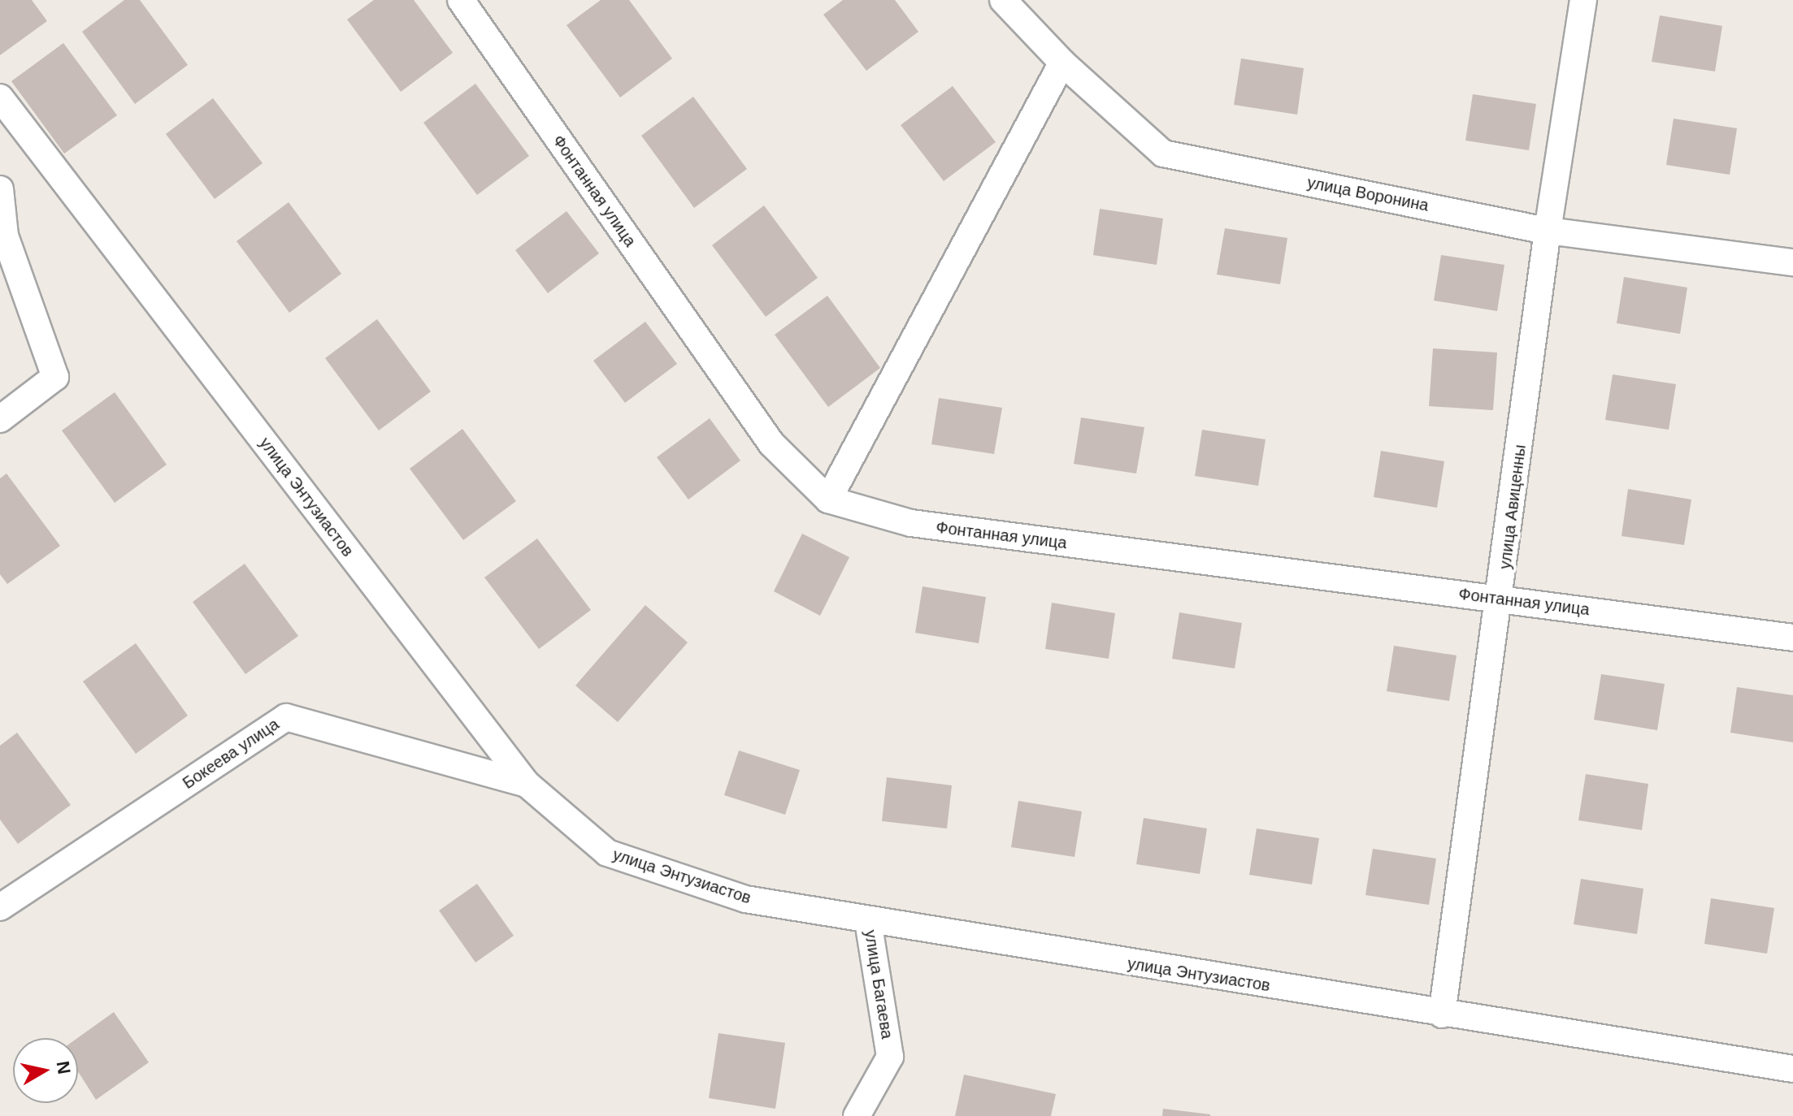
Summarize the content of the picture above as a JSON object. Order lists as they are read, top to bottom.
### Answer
{
  "streets": {
    "street": [
      "Фонтанная улица",
      "улица Воронина",
      "улица Энтузиастов",
      "улица Авиценны",
      "Бокеева улица",
      "улица Багаева"
    ]
  },
  "crossings": [
    ["Фонтанная улица", "улица Авиценны"],
    ["улица Воронина", "улица Авиценны"],
    ["улица Энтузиастов", "улица Авиценны"],
    ["улица Энтузиастов", "Бокеева улица"],
    ["улица Энтузиастов", "улица Багаева"]
  ],
  "north": "right"
}
